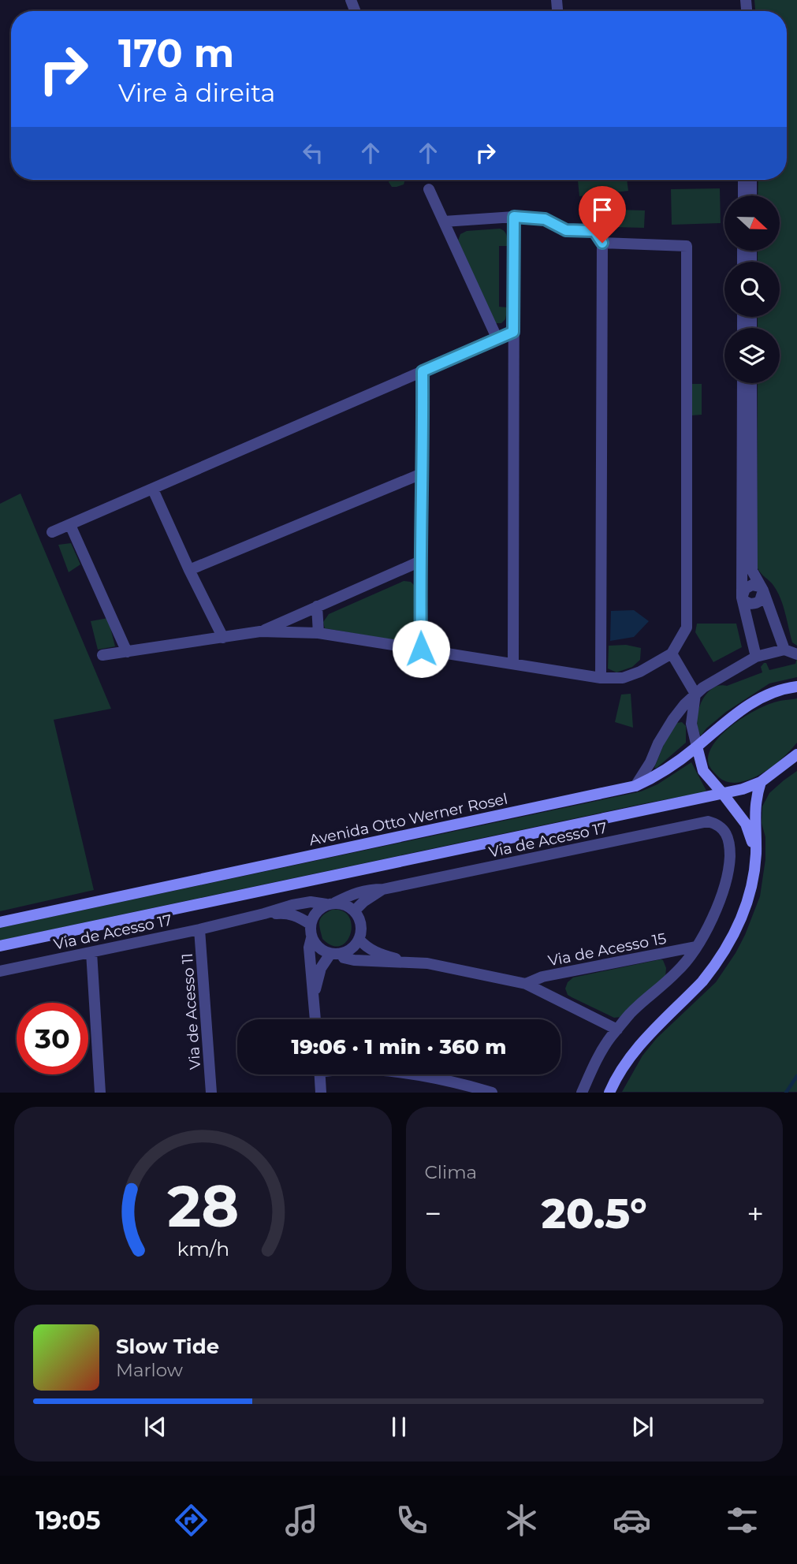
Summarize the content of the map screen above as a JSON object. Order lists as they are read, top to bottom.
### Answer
{
  "streets": {
    "street": [
      "Avenida Otto Werner Rosel",
      "Via de Acesso 17",
      "Via de Acesso 15",
      "Via de Acesso 11"
    ]
  },
  "crossings": [
    ["Via de Acesso 17", "Via de Acesso 15"],
    ["Via de Acesso 17", "Via de Acesso 11"]
  ],
  "north": "right",
  "page": {
    "turn": ["170 m", "Vire à direita"],
    "limit": "30",
    "trip": "19:06 · 1 min · 360 m",
    "tile": "Clima",
    "heat": ["−", "20.5°", "+"],
    "song": ["Slow Tide", "Marlow"],
    "tabs": "19:05",
    "gauge": ["28", "km/h"]
  }
}
